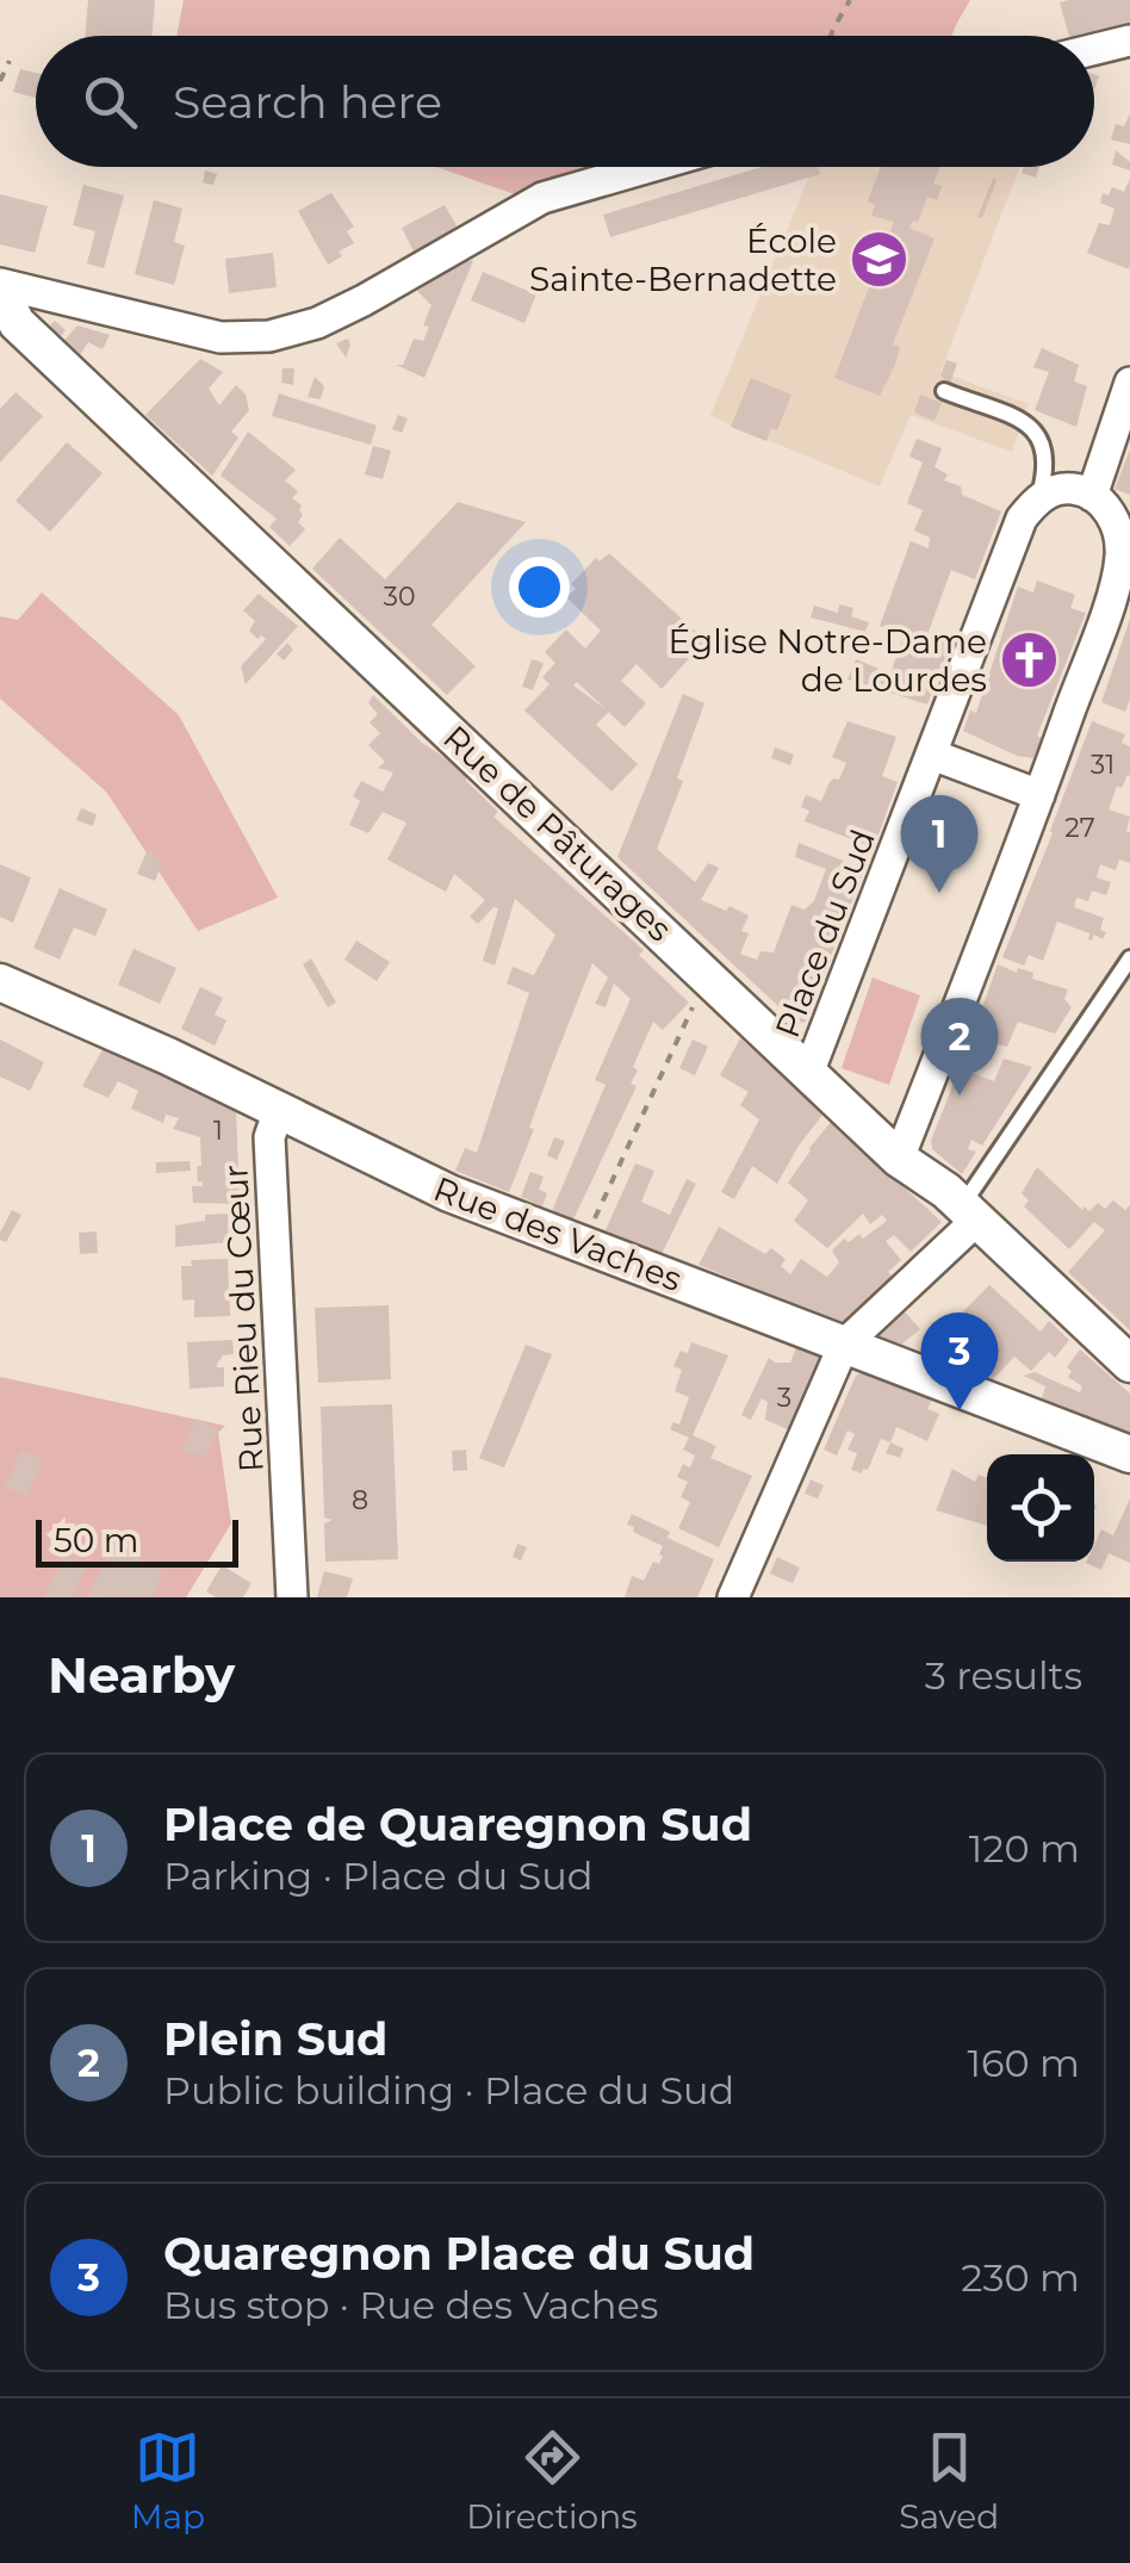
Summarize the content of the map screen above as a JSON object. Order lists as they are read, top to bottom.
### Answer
{
  "streets": {
    "street": [
      "Rue de Pâturages",
      "Place du Sud",
      "Rue des Vaches",
      "Rue Rieu du Cœur"
    ]
  },
  "crossings": [
    ["Rue de Pâturages", "Place du Sud"],
    ["Rue des Vaches", "Rue Rieu du Cœur"]
  ],
  "places": {
    "school or university": ["École Sainte-Bernadette"],
    "church": ["Église Notre-Dame de Lourdes"]
  },
  "house_numbers": [
    "30",
    "31",
    "27",
    "1",
    "3",
    "8"
  ],
  "scale_bar": "50 m",
  "page": {
    "search": "Search here",
    "pins": ["1", "2", "3"],
    "scale": "50 m",
    "heading": ["Nearby", "3 results"],
    "list": [
      {
        "mark": "1",
        "name": "Place de Quaregnon Sud",
        "note": "Parking · Place du Sud",
        "value": "120 m"
      },
      {
        "mark": "2",
        "name": "Plein Sud",
        "note": "Public building · Place du Sud",
        "value": "160 m"
      },
      {
        "mark": "3",
        "name": "Quaregnon Place du Sud",
        "note": "Bus stop · Rue des Vaches",
        "value": "230 m"
      }
    ],
    "nav": ["Map", "Directions", "Saved"]
  }
}
